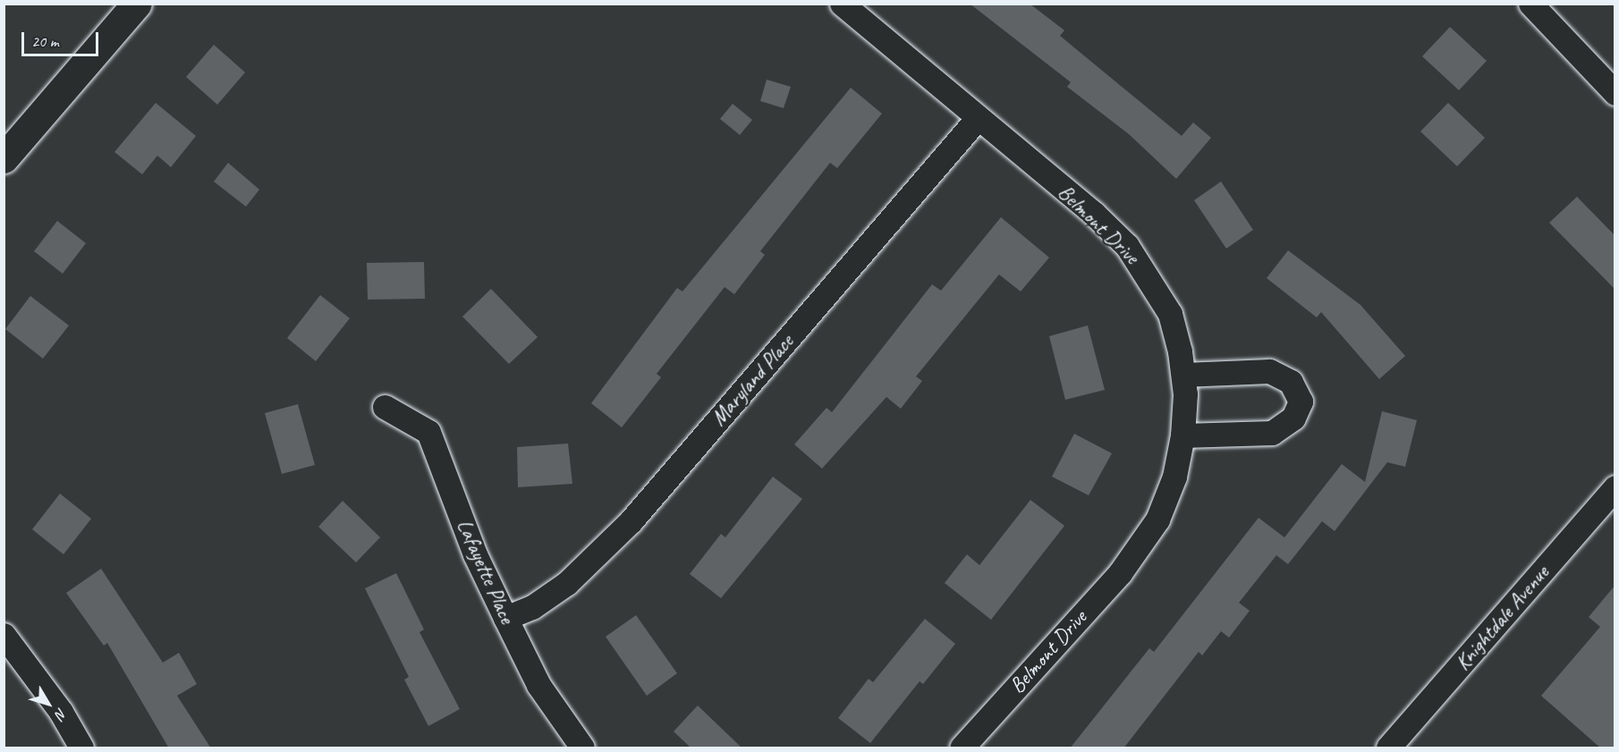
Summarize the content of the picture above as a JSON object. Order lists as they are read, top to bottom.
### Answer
{
  "streets": {
    "street": [
      "Belmont Drive",
      "Maryland Place",
      "Lafayette Place",
      "Knightdale Avenue"
    ]
  },
  "crossings": [
    ["Belmont Drive", "Maryland Place"],
    ["Maryland Place", "Lafayette Place"]
  ],
  "scale_bar": "20 m",
  "north": "bottom right"
}
